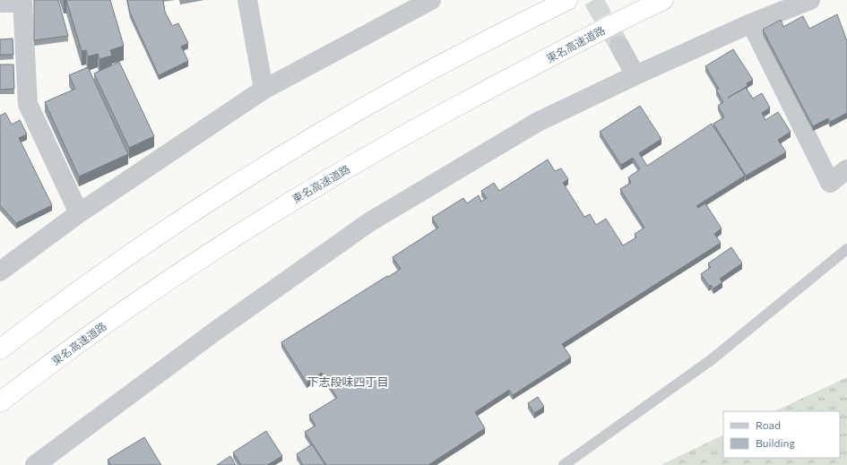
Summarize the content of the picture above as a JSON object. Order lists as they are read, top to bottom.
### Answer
{
  "streets": {
    "highway": ["東名高速道路"]
  },
  "districts": ["下志段味四丁目"],
  "legend": ["Road", "Building"]
}
